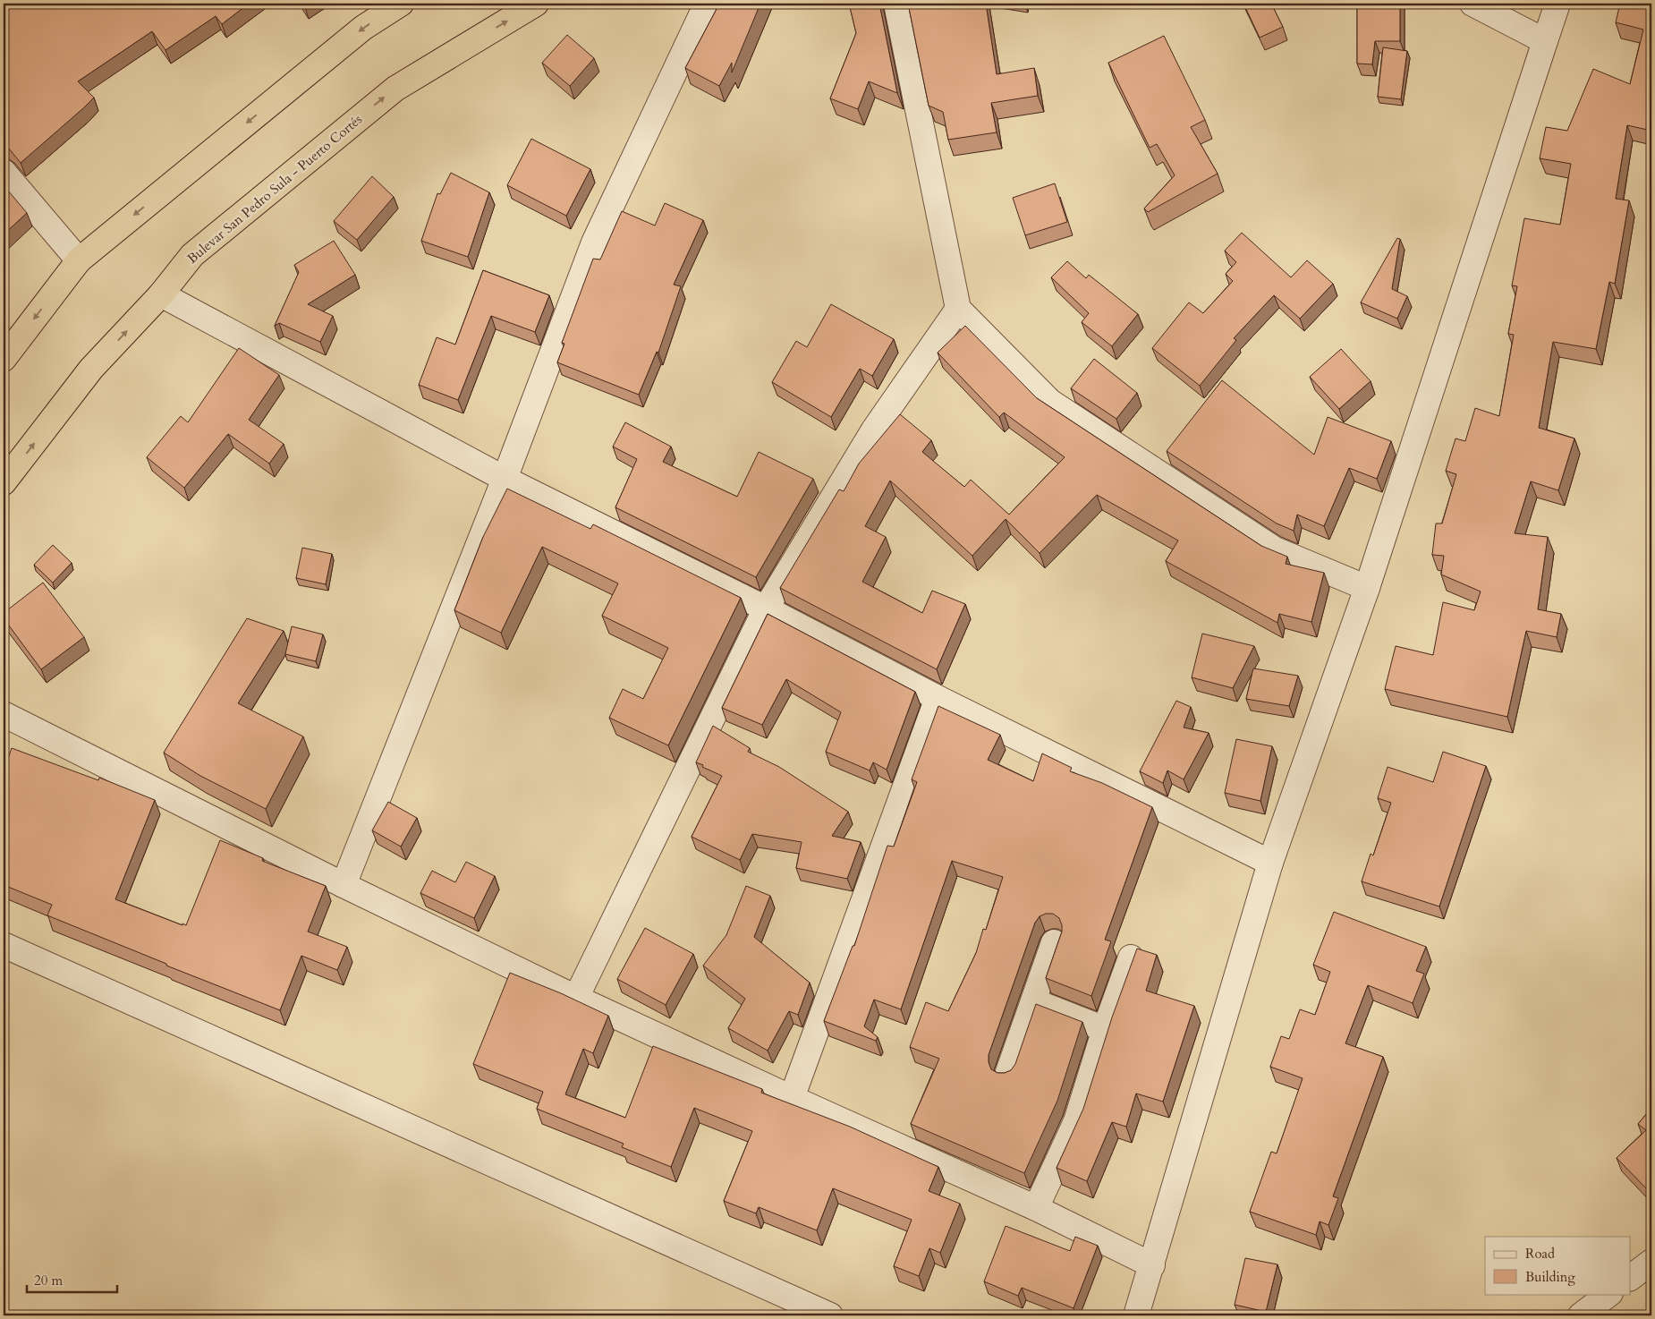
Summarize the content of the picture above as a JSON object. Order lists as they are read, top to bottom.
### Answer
{
  "streets": {
    "highway": ["Bulevar San Pedro Sula - Puerto Cortés"]
  },
  "legend": ["Road", "Building"],
  "scale_bar": "20 m"
}
